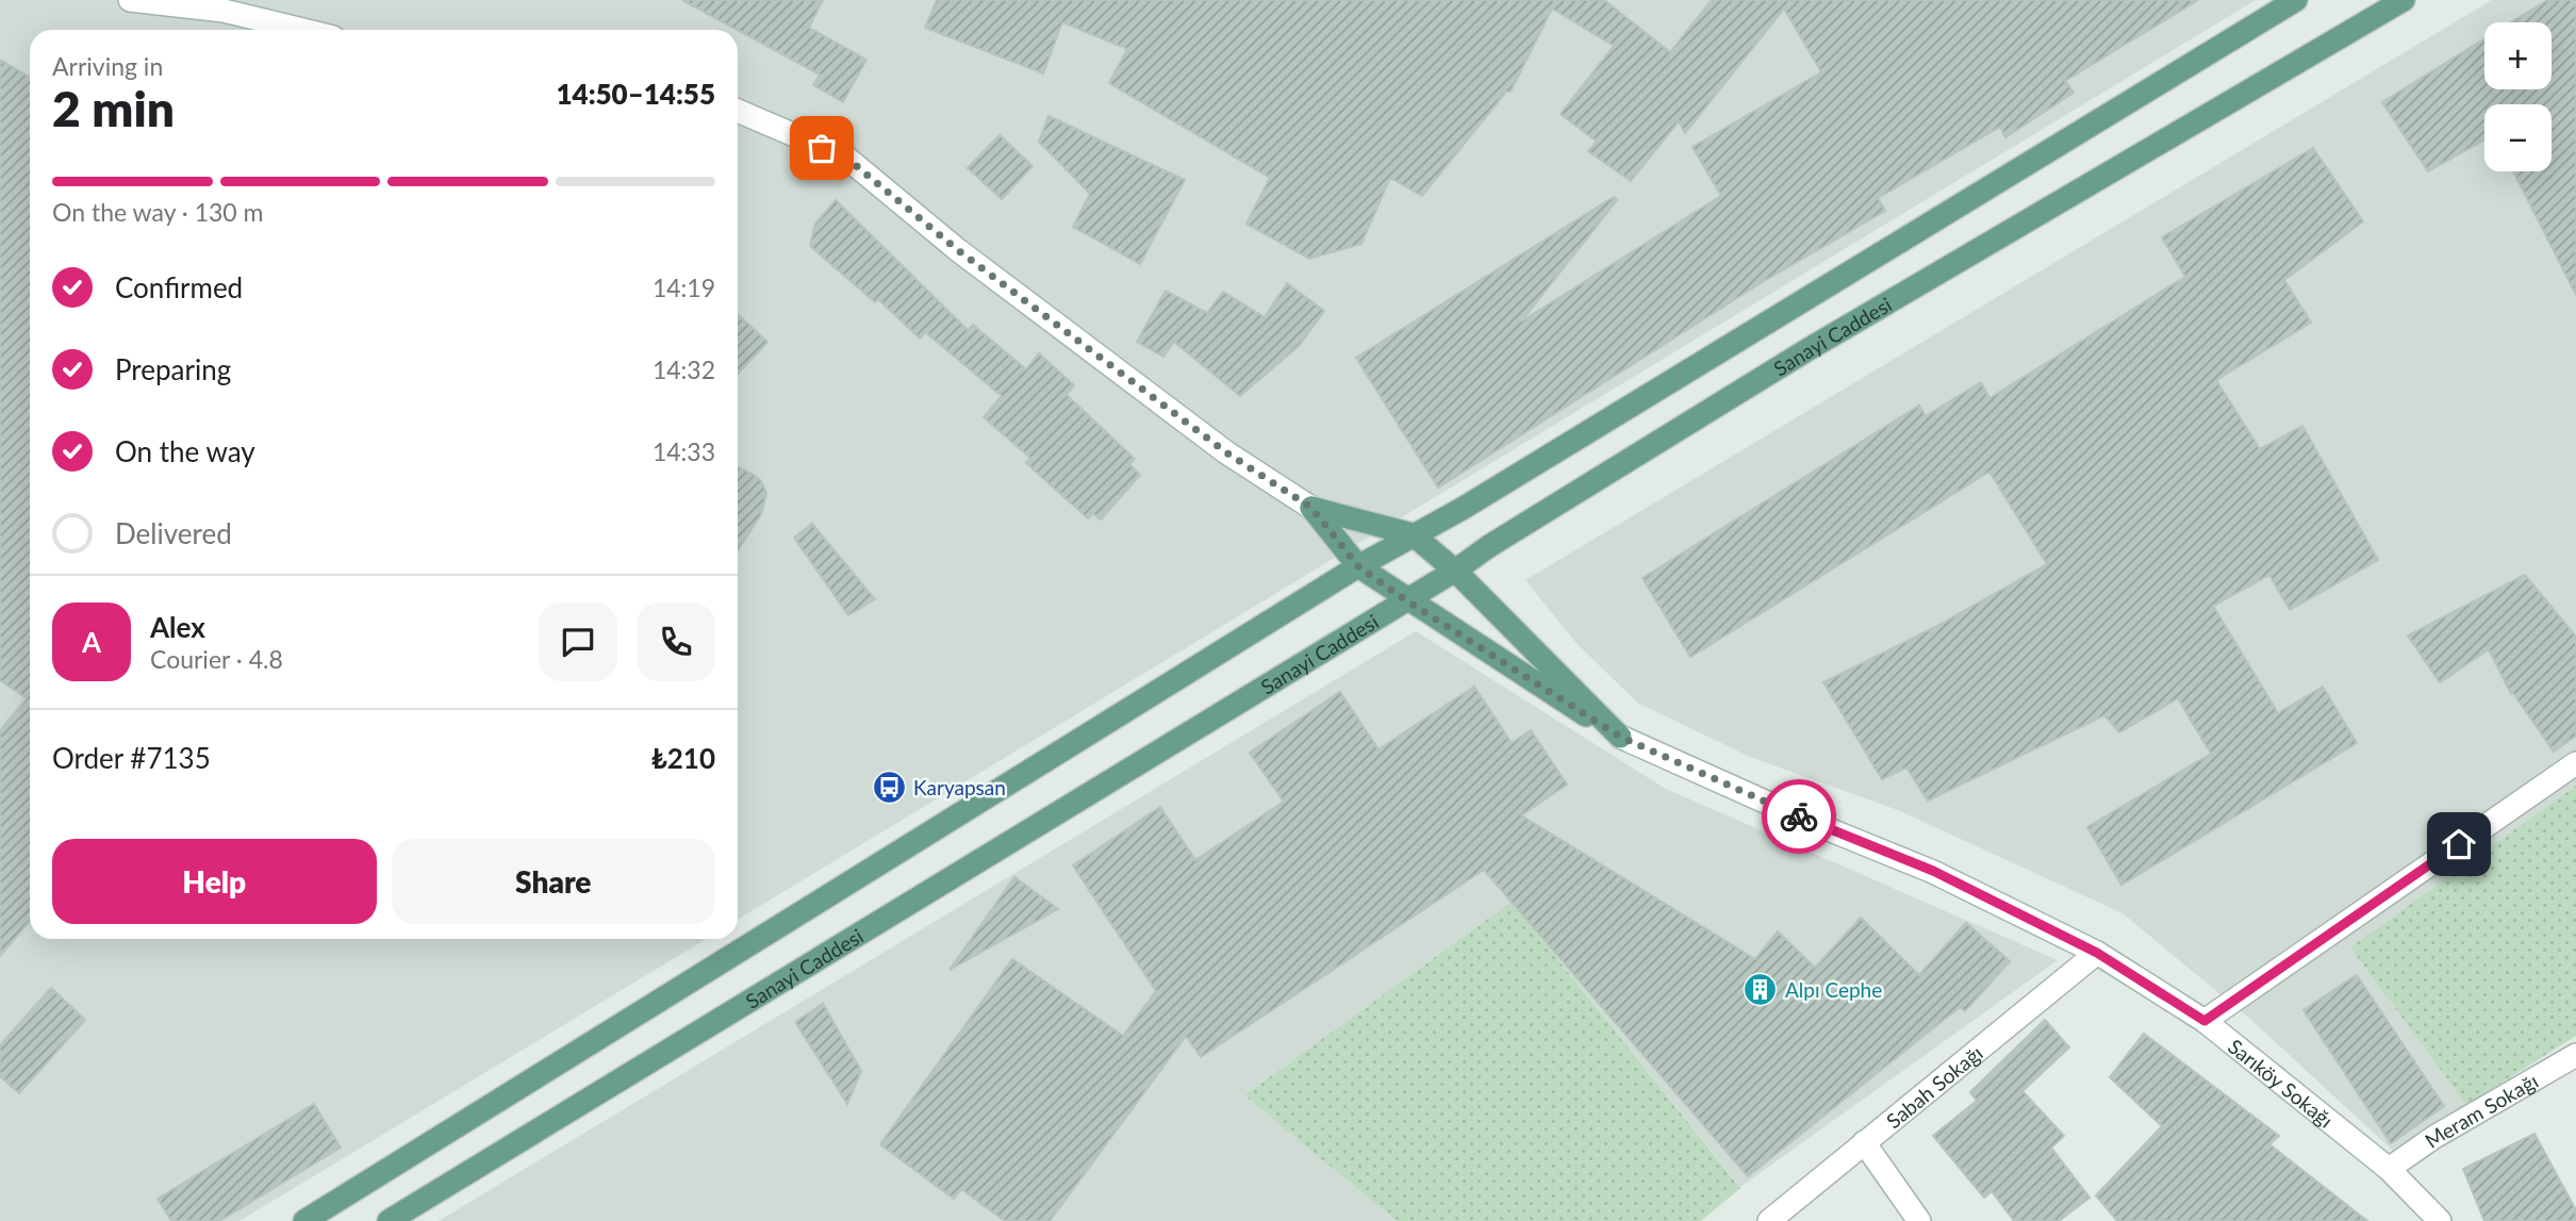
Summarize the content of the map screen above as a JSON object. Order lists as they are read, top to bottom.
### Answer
{
  "streets": {
    "main road": ["Sanayi Caddesi"],
    "street": ["Sarıköy Sokağı", "Sabah Sokağı", "Meram Sokağı"]
  },
  "crossings": [
    ["Sarıköy Sokağı", "Sabah Sokağı"],
    ["Sarıköy Sokağı", "Meram Sokağı"]
  ],
  "places": {
    "bus stop": ["Karyapsan"],
    "building": ["Alpı Cephe"]
  },
  "page": {
    "map_buttons": ["+", "−"],
    "heading": ["2 min", "Arriving in", "14:50–14:55"],
    "panel": [
      "Alex",
      "Courier · 4.8",
      "Order #7135",
      "₺210"
    ],
    "bar": "On the way · 130 m",
    "list": [
      ["Confirmed", "14:19"],
      ["Preparing", "14:32"],
      ["On the way", "14:33"],
      "Delivered"
    ],
    "round": "A",
    "buttons": ["Help", "Share"]
  }
}
